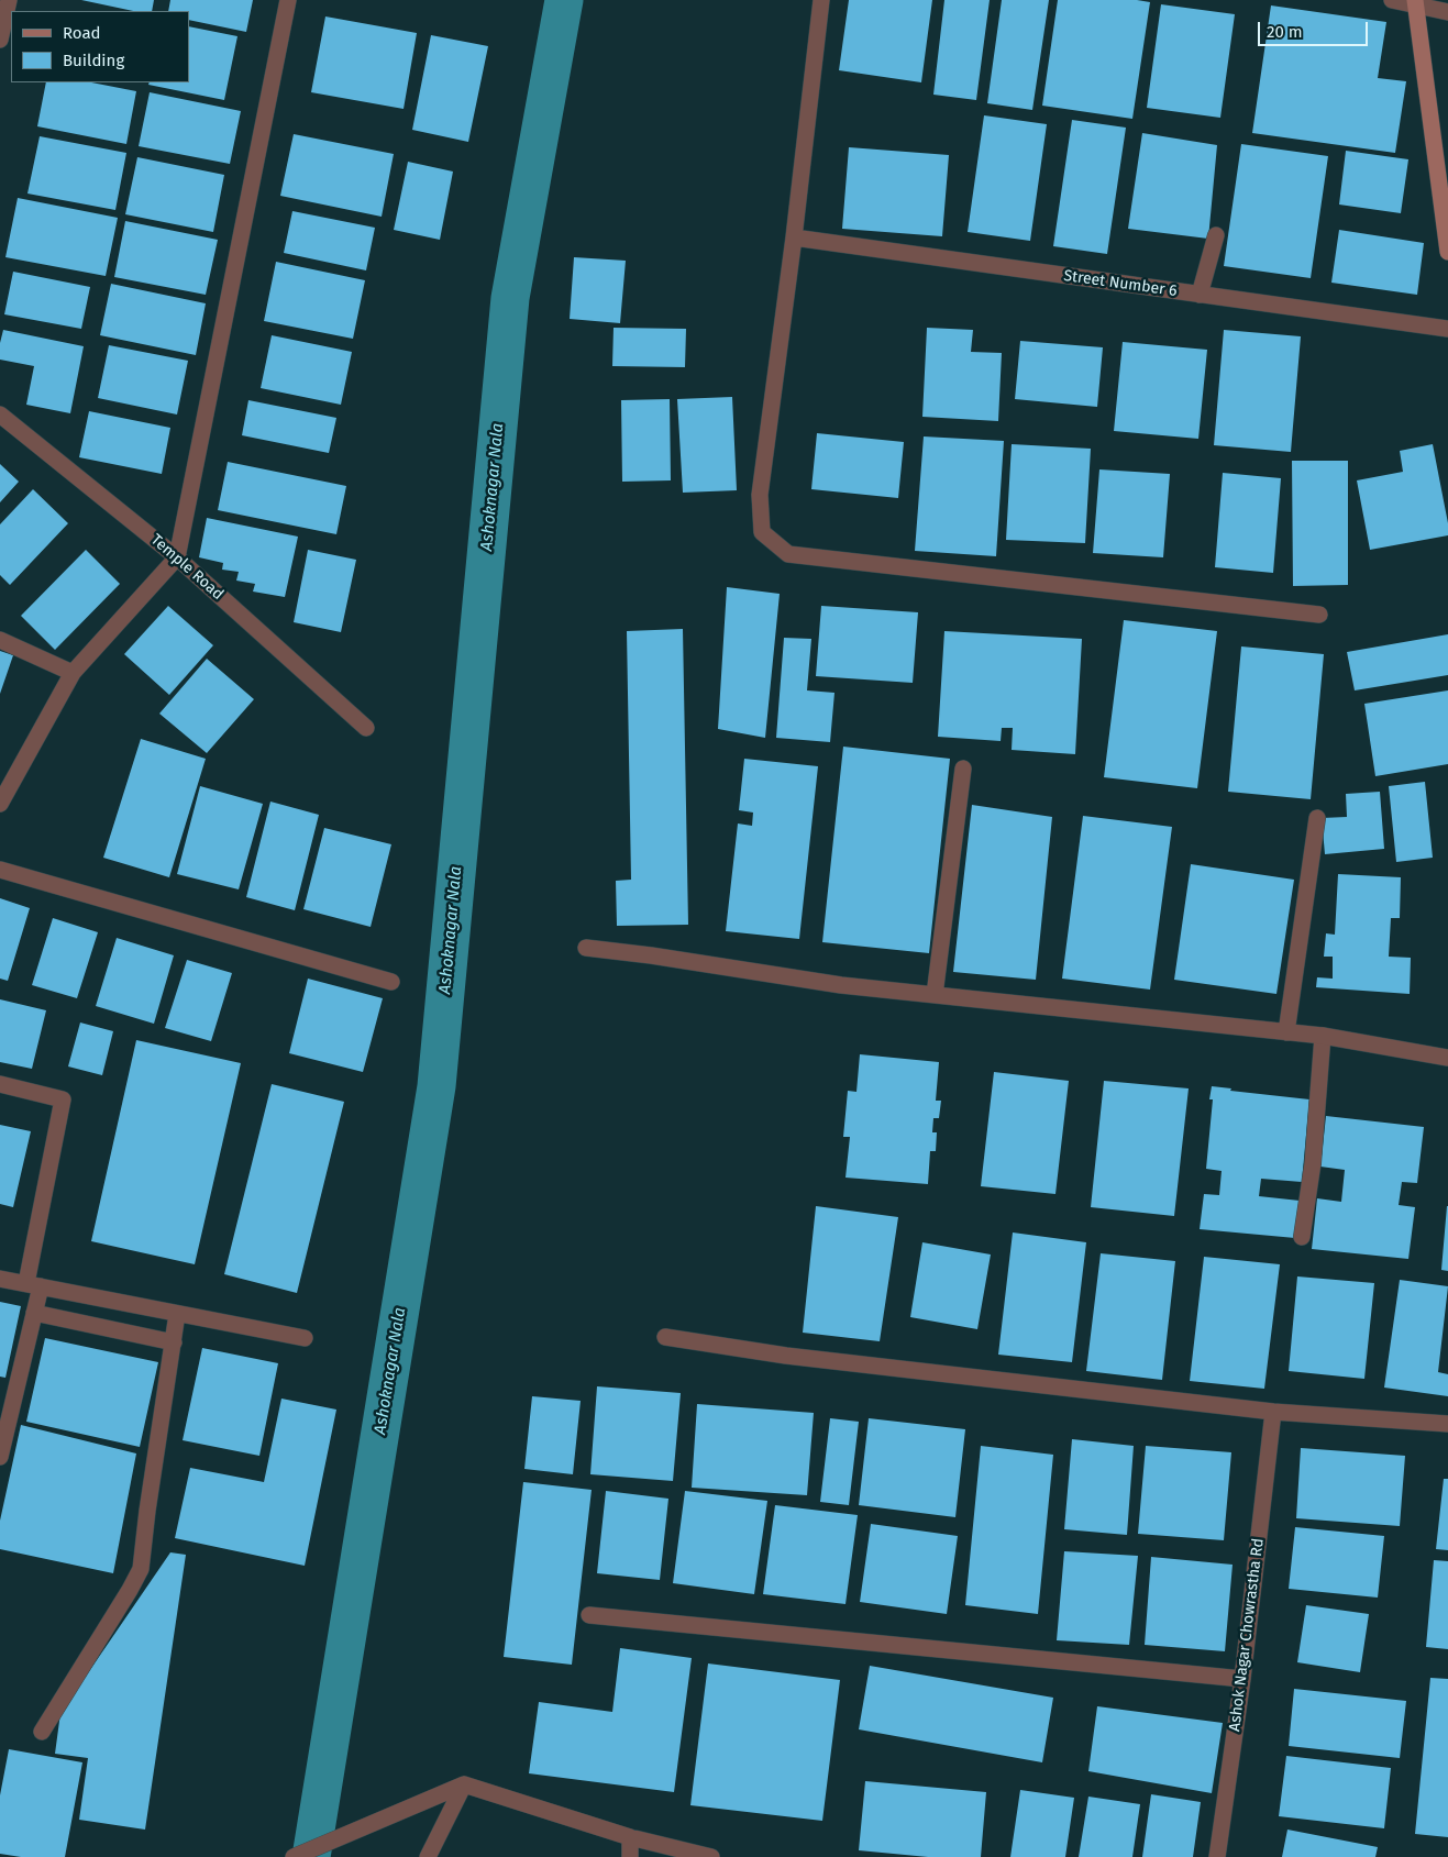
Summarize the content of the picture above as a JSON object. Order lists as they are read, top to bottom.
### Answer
{
  "streets": {
    "street": ["Street Number 6", "Temple Road", "Ashok Nagar Chowrastha Rd"]
  },
  "water": ["Ashoknagar Nala"],
  "legend": ["Road", "Building"],
  "scale_bar": "20 m"
}
